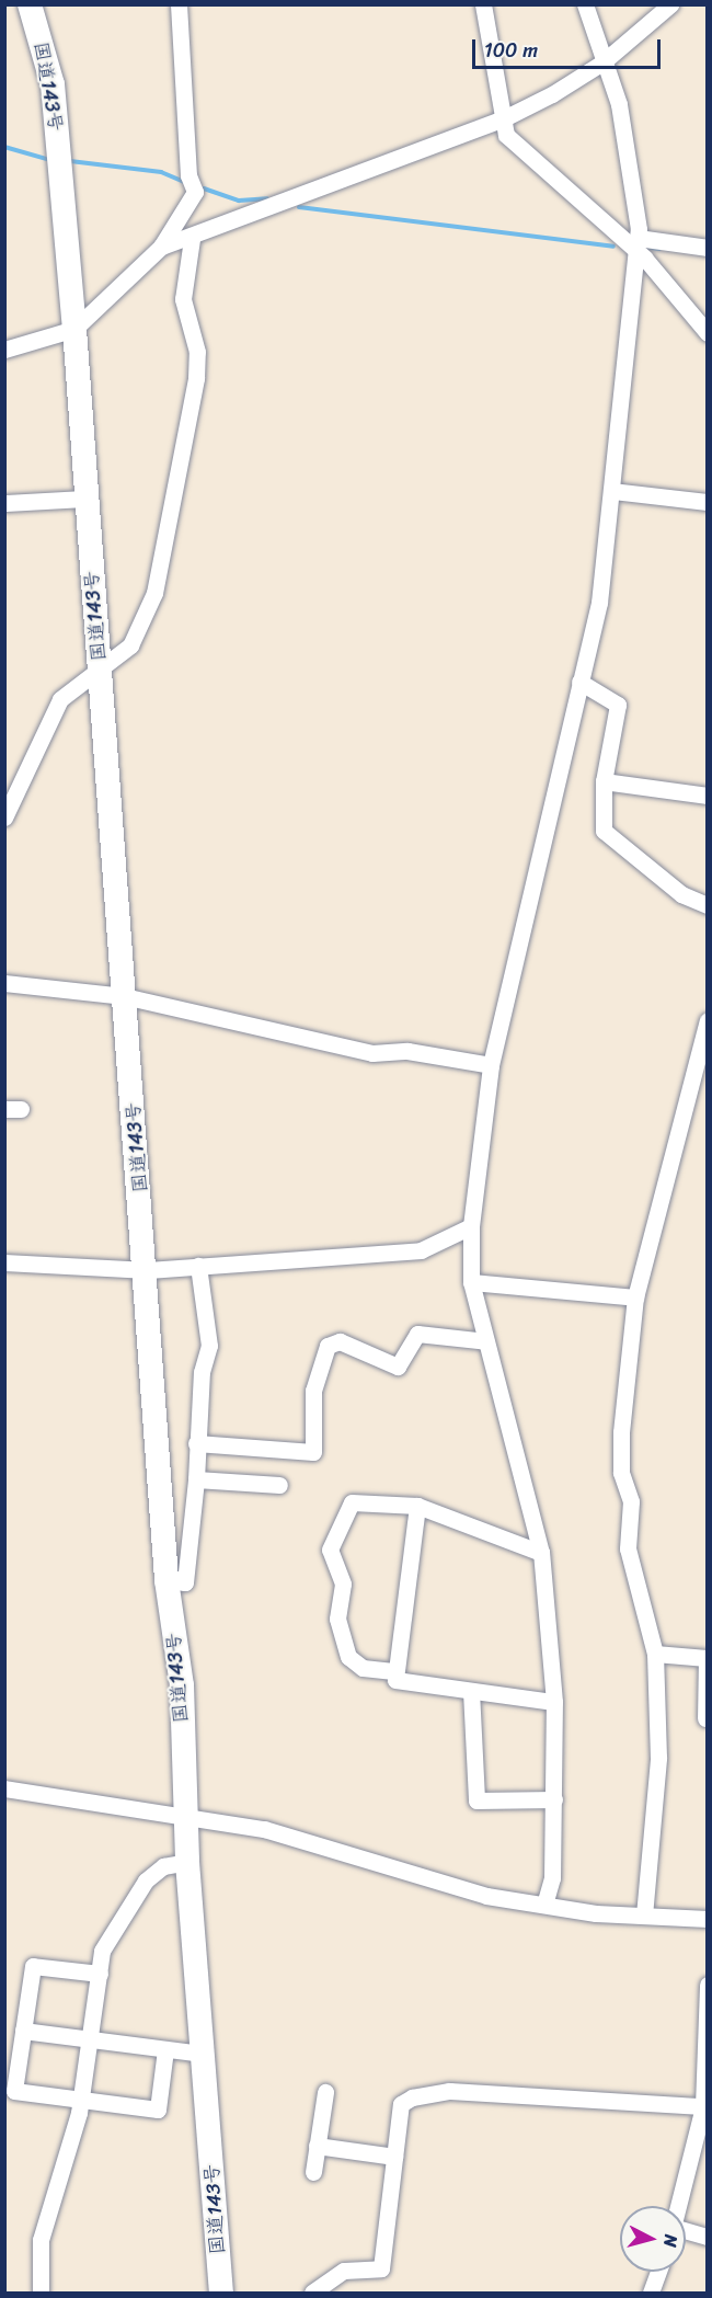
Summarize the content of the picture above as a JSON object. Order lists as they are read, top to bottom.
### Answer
{
  "streets": {
    "highway": ["国道143号"]
  },
  "scale_bar": "100 m",
  "north": "right"
}
